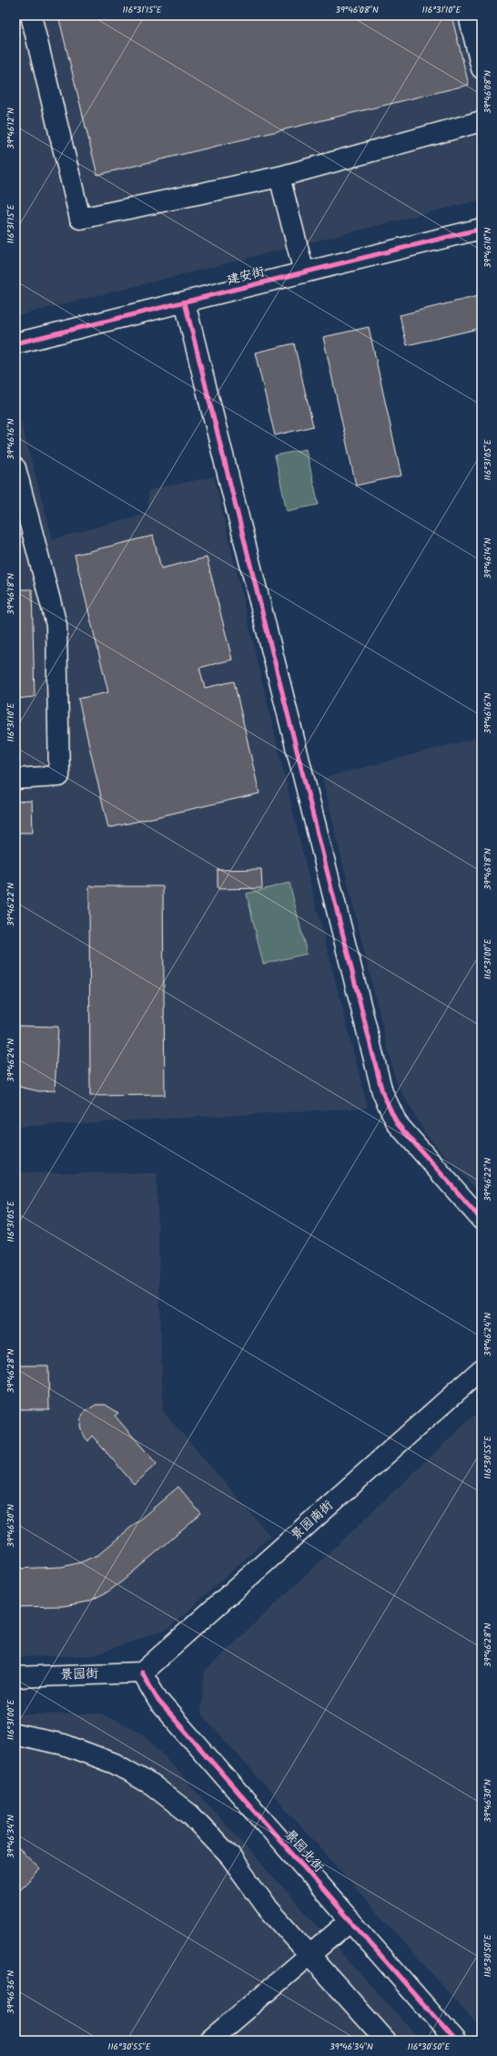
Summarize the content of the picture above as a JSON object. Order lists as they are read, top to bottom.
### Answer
{
  "streets": {
    "street": [
      "建安街",
      "景园南街",
      "景园街",
      "景园北街"
    ]
  },
  "crossings": [
    ["景园南街", "景园街"],
    ["景园南街", "景园北街"],
    ["景园街", "景园北街"]
  ],
  "coordinates": [
    "116°31'15\"E",
    "39°46'08\"N",
    "116°31'10\"E",
    "39°46'12\"N",
    "39°46'10\"N",
    "39°46'16\"N",
    "116°31'05\"E",
    "39°46'14\"N",
    "39°46'18\"N",
    "39°46'22\"N",
    "116°31'00\"E",
    "39°46'24\"N",
    "39°46'28\"N",
    "116°30'55\"E",
    "39°46'30\"N",
    "39°46'34\"N",
    "116°30'50\"E",
    "39°46'36\"N"
  ]
}
